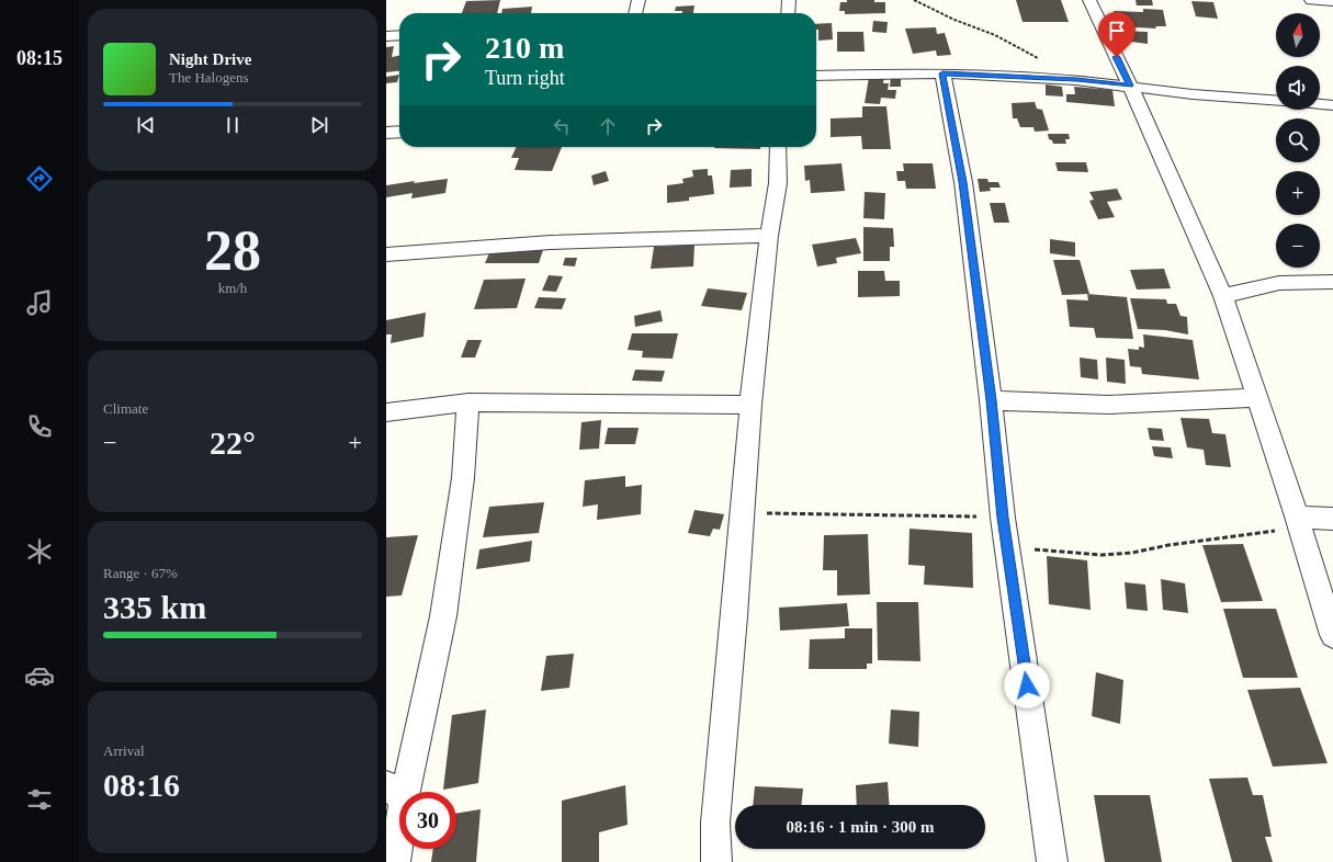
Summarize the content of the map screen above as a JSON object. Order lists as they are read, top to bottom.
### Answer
{
  "north": "top",
  "page": {
    "tabs": "08:15",
    "map_buttons": ["+", "−"],
    "turn": ["210 m", "Turn right"],
    "song": ["Night Drive", "The Halogens"],
    "tile": [
      ["28", "km/h"],
      "Climate",
      ["Range · 67%", "335 km"],
      ["Arrival", "08:16"]
    ],
    "heat": ["−", "22°", "+"],
    "limit": "30",
    "trip": "08:16 · 1 min · 300 m"
  }
}
